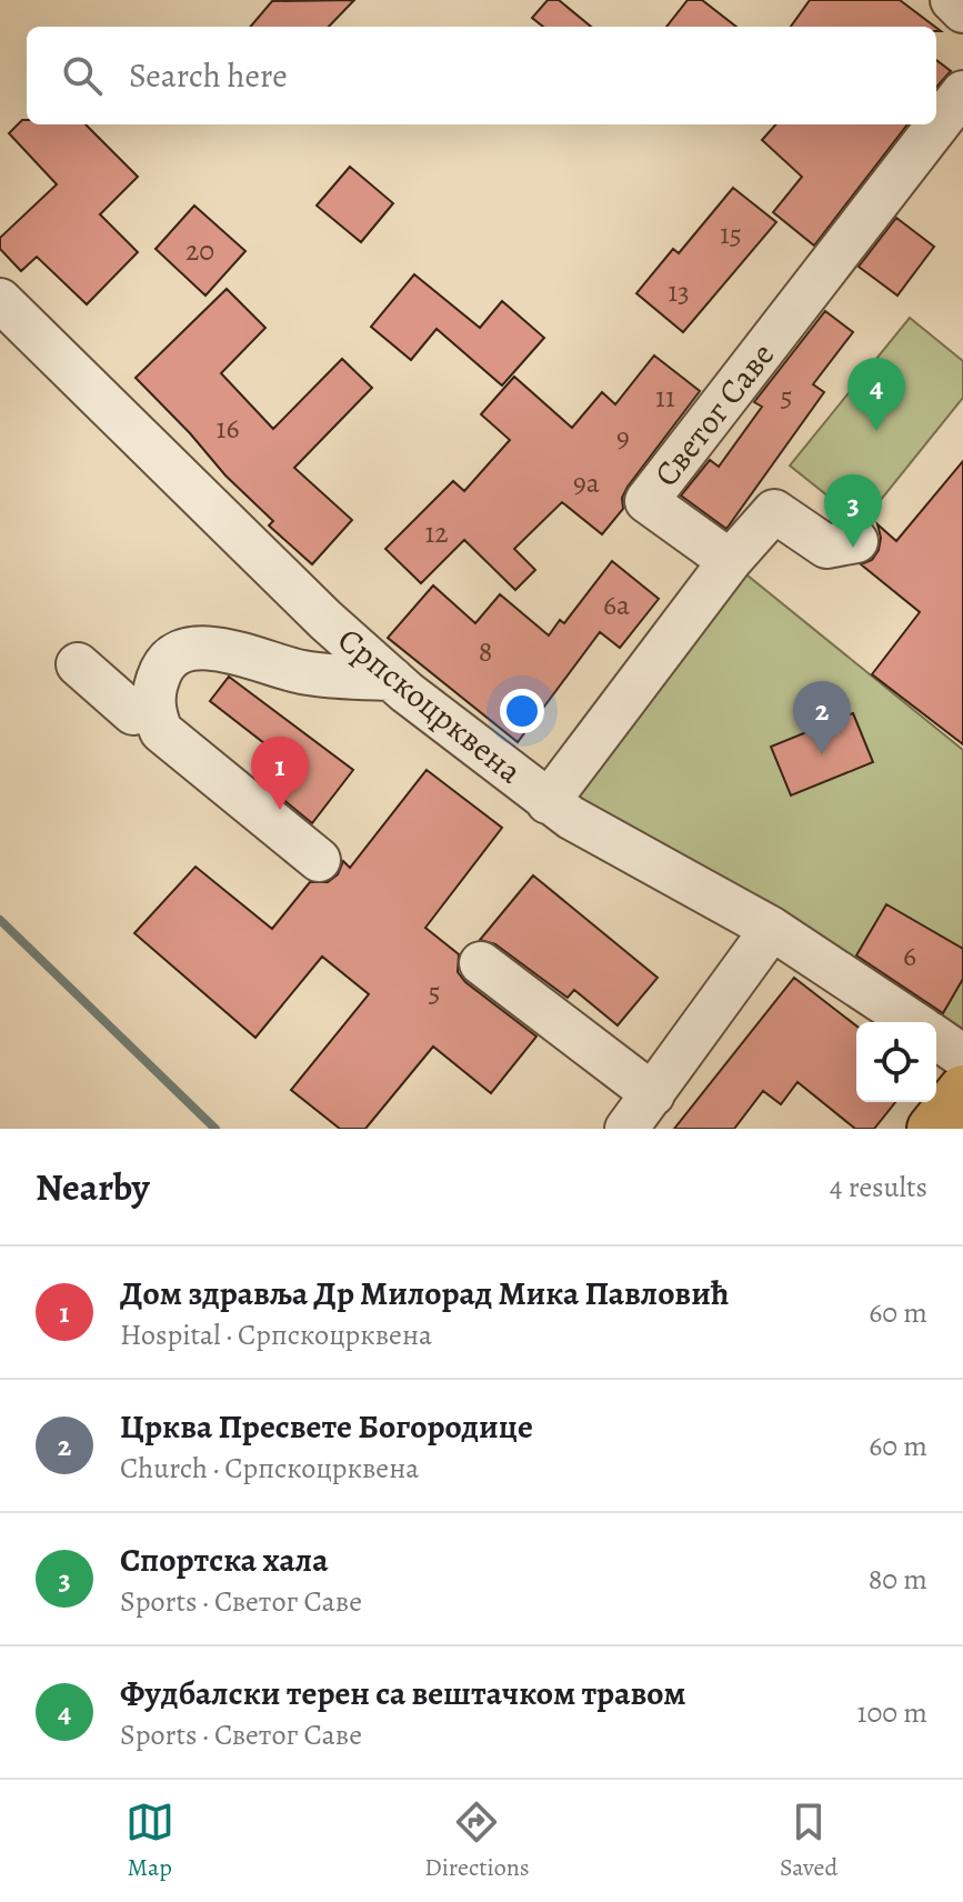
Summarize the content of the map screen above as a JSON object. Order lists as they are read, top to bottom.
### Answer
{
  "streets": {
    "street": ["Светог Саве", "Српскоцрквена"]
  },
  "house_numbers": [
    "15",
    "20",
    "13",
    "5",
    "11",
    "16",
    "9",
    "9a",
    "12",
    "6a",
    "8",
    "6",
    "5"
  ],
  "page": {
    "search": "Search here",
    "pins": [
      "4",
      "3",
      "2",
      "1"
    ],
    "heading": ["Nearby", "4 results"],
    "list": [
      {
        "mark": "1",
        "name": "Дом здравља Др Милорад Мика Павловић",
        "note": "Hospital · Српскоцрквена",
        "value": "60 m"
      },
      {
        "mark": "2",
        "name": "Црква Пресвете Богородице",
        "note": "Church · Српскоцрквена",
        "value": "60 m"
      },
      {
        "mark": "3",
        "name": "Спортска хала",
        "note": "Sports · Светог Саве",
        "value": "80 m"
      },
      {
        "mark": "4",
        "name": "Фудбалски терен са вештачком травом",
        "note": "Sports · Светог Саве",
        "value": "100 m"
      }
    ],
    "nav": ["Map", "Directions", "Saved"]
  }
}
